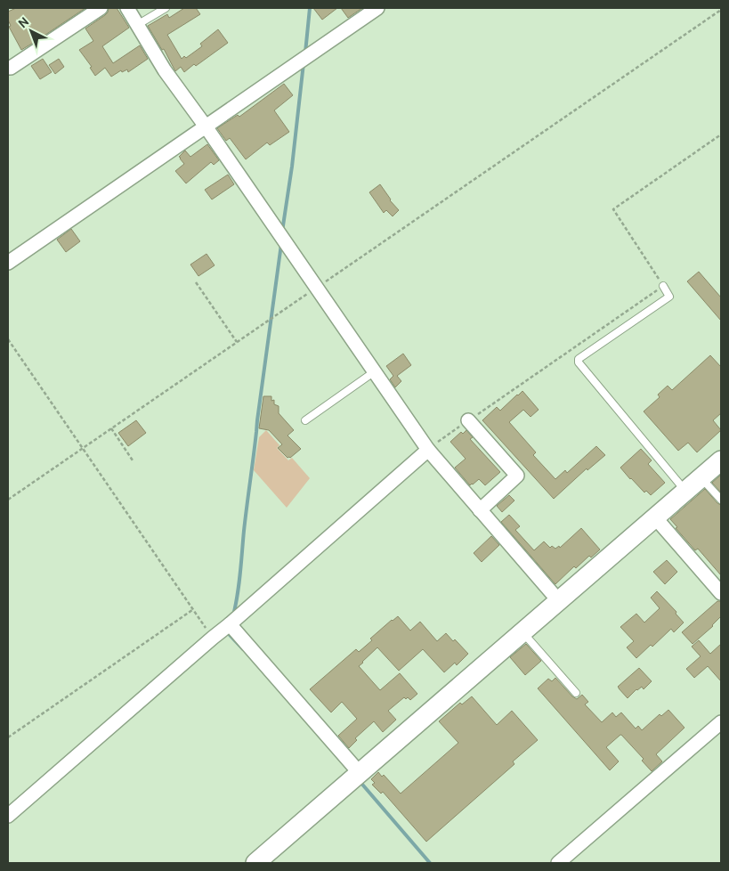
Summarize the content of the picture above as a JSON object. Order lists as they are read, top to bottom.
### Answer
{
  "north": "top left"
}
